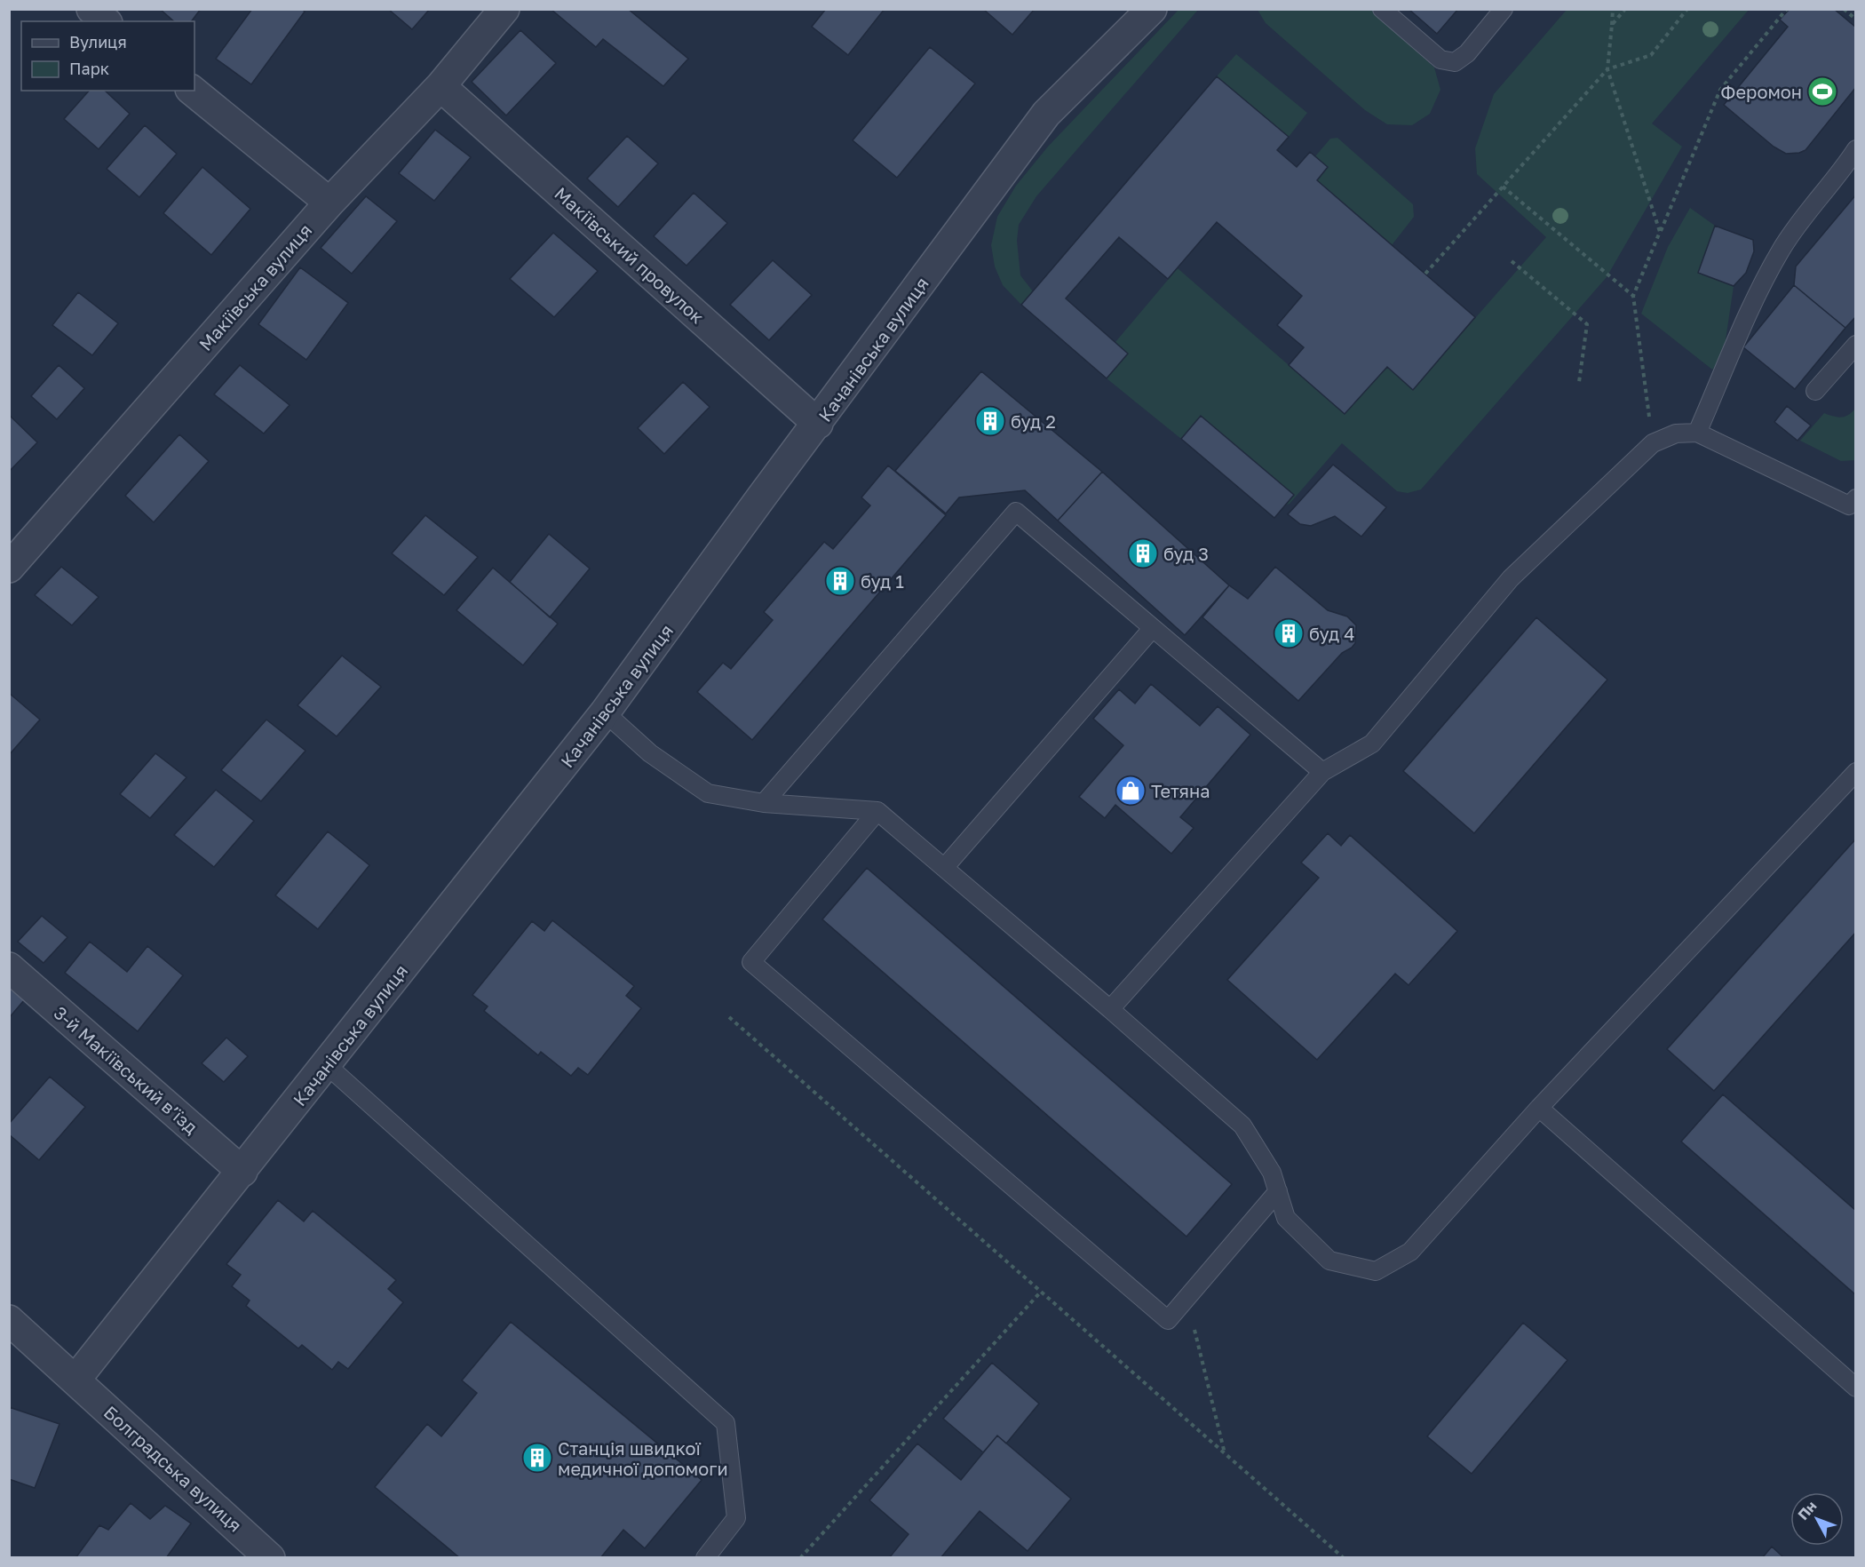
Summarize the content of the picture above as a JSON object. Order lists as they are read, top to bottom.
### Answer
{
  "streets": {
    "street": [
      "Макіївський провулок",
      "Макіївська вулиця",
      "Качанівська вулиця",
      "3-й Макіївський в’їзд",
      "Болградська вулиця"
    ]
  },
  "crossings": [
    ["Макіївський провулок", "Макіївська вулиця"],
    ["Макіївський провулок", "Качанівська вулиця"],
    ["Качанівська вулиця", "3-й Макіївський в’їзд"],
    ["Качанівська вулиця", "Болградська вулиця"]
  ],
  "places": {
    "sports": ["Феромон"],
    "building": [
      "буд 2",
      "буд 3",
      "буд 1",
      "буд 4",
      "Станція швидкої медичної допомоги"
    ],
    "shop": ["Тетяна"]
  },
  "legend": ["Вулиця", "Парк"],
  "north": "top left"
}
